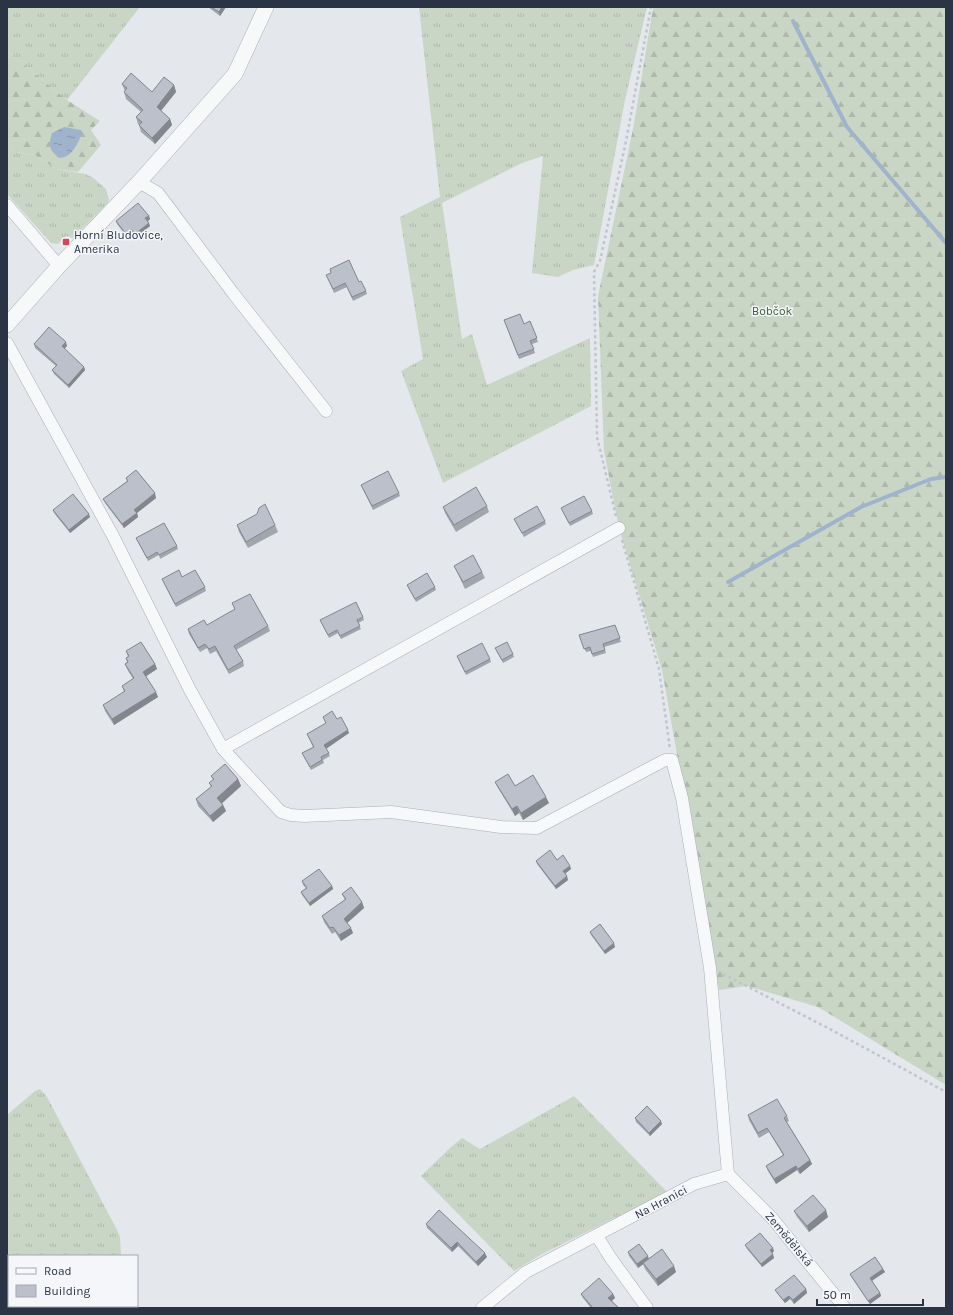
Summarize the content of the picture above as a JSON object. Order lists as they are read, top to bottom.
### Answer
{
  "streets": {
    "street": ["Na Hranici", "Zemědělská"]
  },
  "crossings": [
    ["Na Hranici", "Zemědělská"]
  ],
  "parks": ["Bobčok"],
  "places": {
    "transit": ["Horní Bludovice, Amerika"]
  },
  "legend": ["Road", "Building"],
  "scale_bar": "50 m"
}
